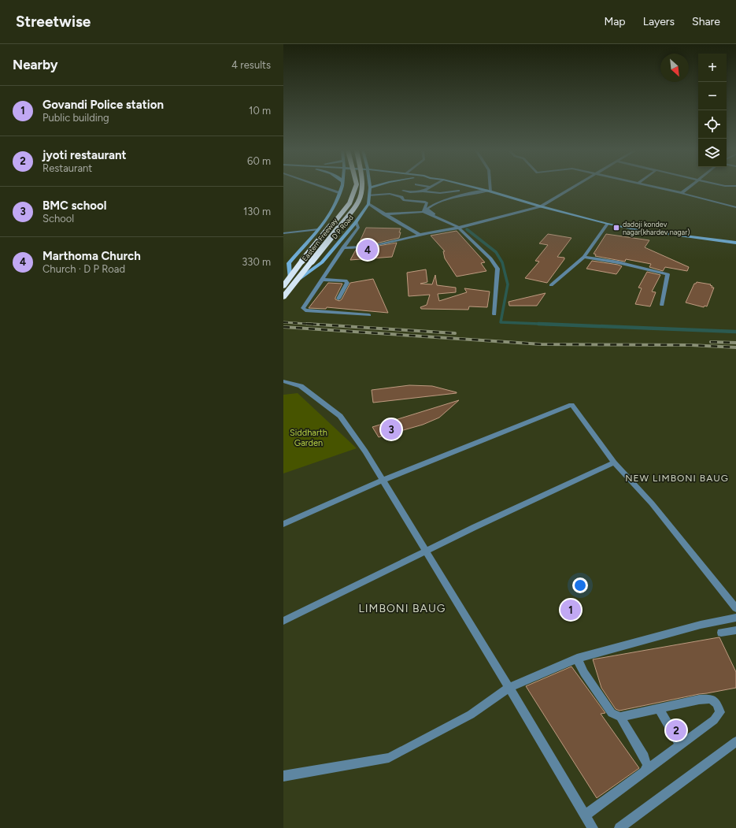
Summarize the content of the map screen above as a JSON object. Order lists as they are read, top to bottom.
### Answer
{
  "streets": {
    "highway": ["Eastern Freeway"],
    "main road": ["D P Road"]
  },
  "crossings": [
    ["D P Road", "Eastern Freeway"]
  ],
  "districts": ["NEW LIMBONI BAUG", "LIMBONI BAUG"],
  "parks": ["Siddharth Garden"],
  "places": {
    "transit": ["dadoji kondev nagar(khardev nagar)"]
  },
  "north": "bottom right",
  "page": {
    "header": "Streetwise",
    "nav": ["Map", "Layers", "Share"],
    "heading": ["Nearby", "4 results"],
    "map_buttons": ["+", "−"],
    "list": [
      {
        "mark": "1",
        "name": "Govandi Police station",
        "note": "Public building",
        "value": "10 m"
      },
      {
        "mark": "2",
        "name": "jyoti restaurant",
        "note": "Restaurant",
        "value": "60 m"
      },
      {
        "mark": "3",
        "name": "BMC school",
        "note": "School",
        "value": "130 m"
      },
      {
        "mark": "4",
        "name": "Marthoma Church",
        "note": "Church · D P Road",
        "value": "330 m"
      }
    ],
    "pins": [
      "4",
      "3",
      "1",
      "2"
    ]
  }
}
